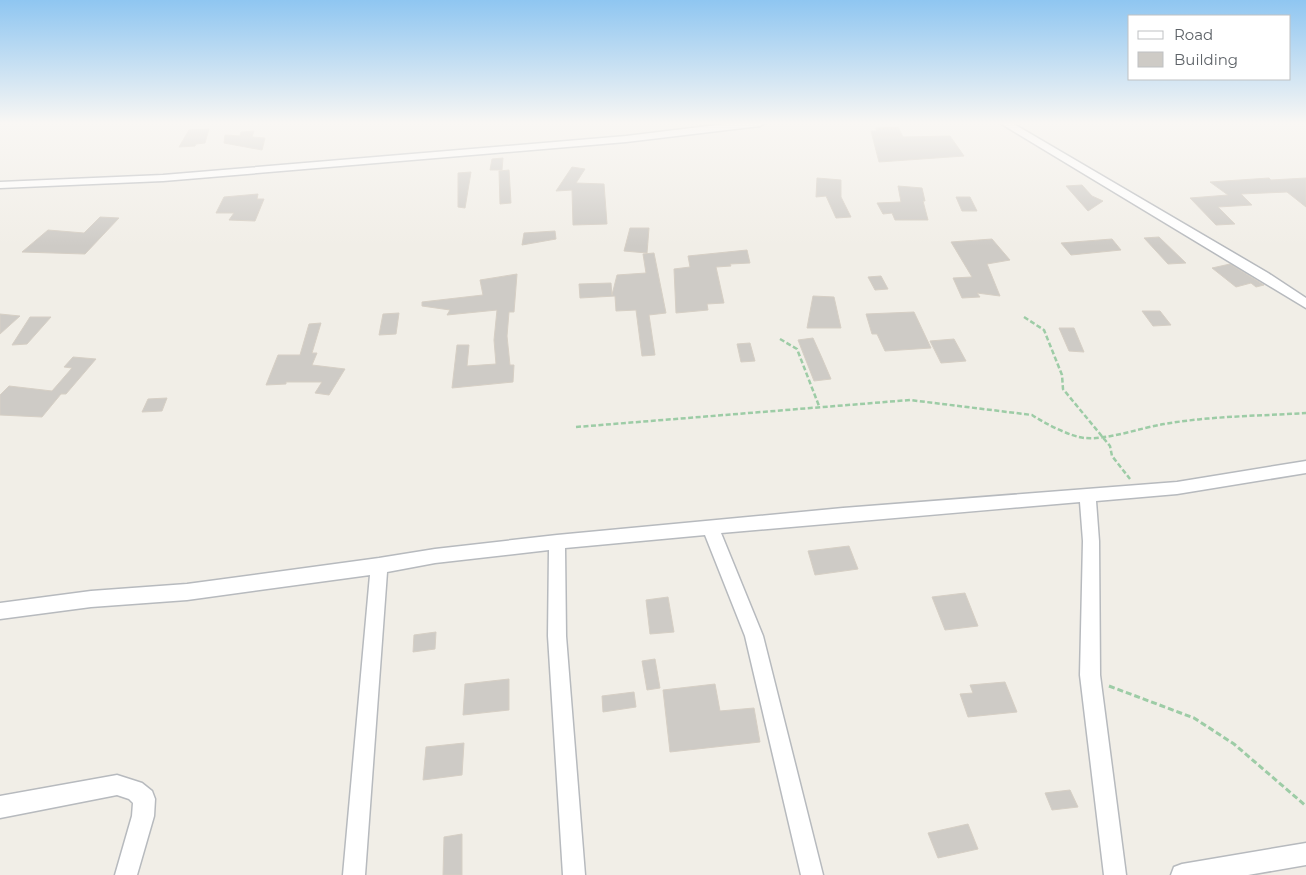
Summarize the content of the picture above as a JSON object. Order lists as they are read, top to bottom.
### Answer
{
  "legend": ["Road", "Building"]
}
